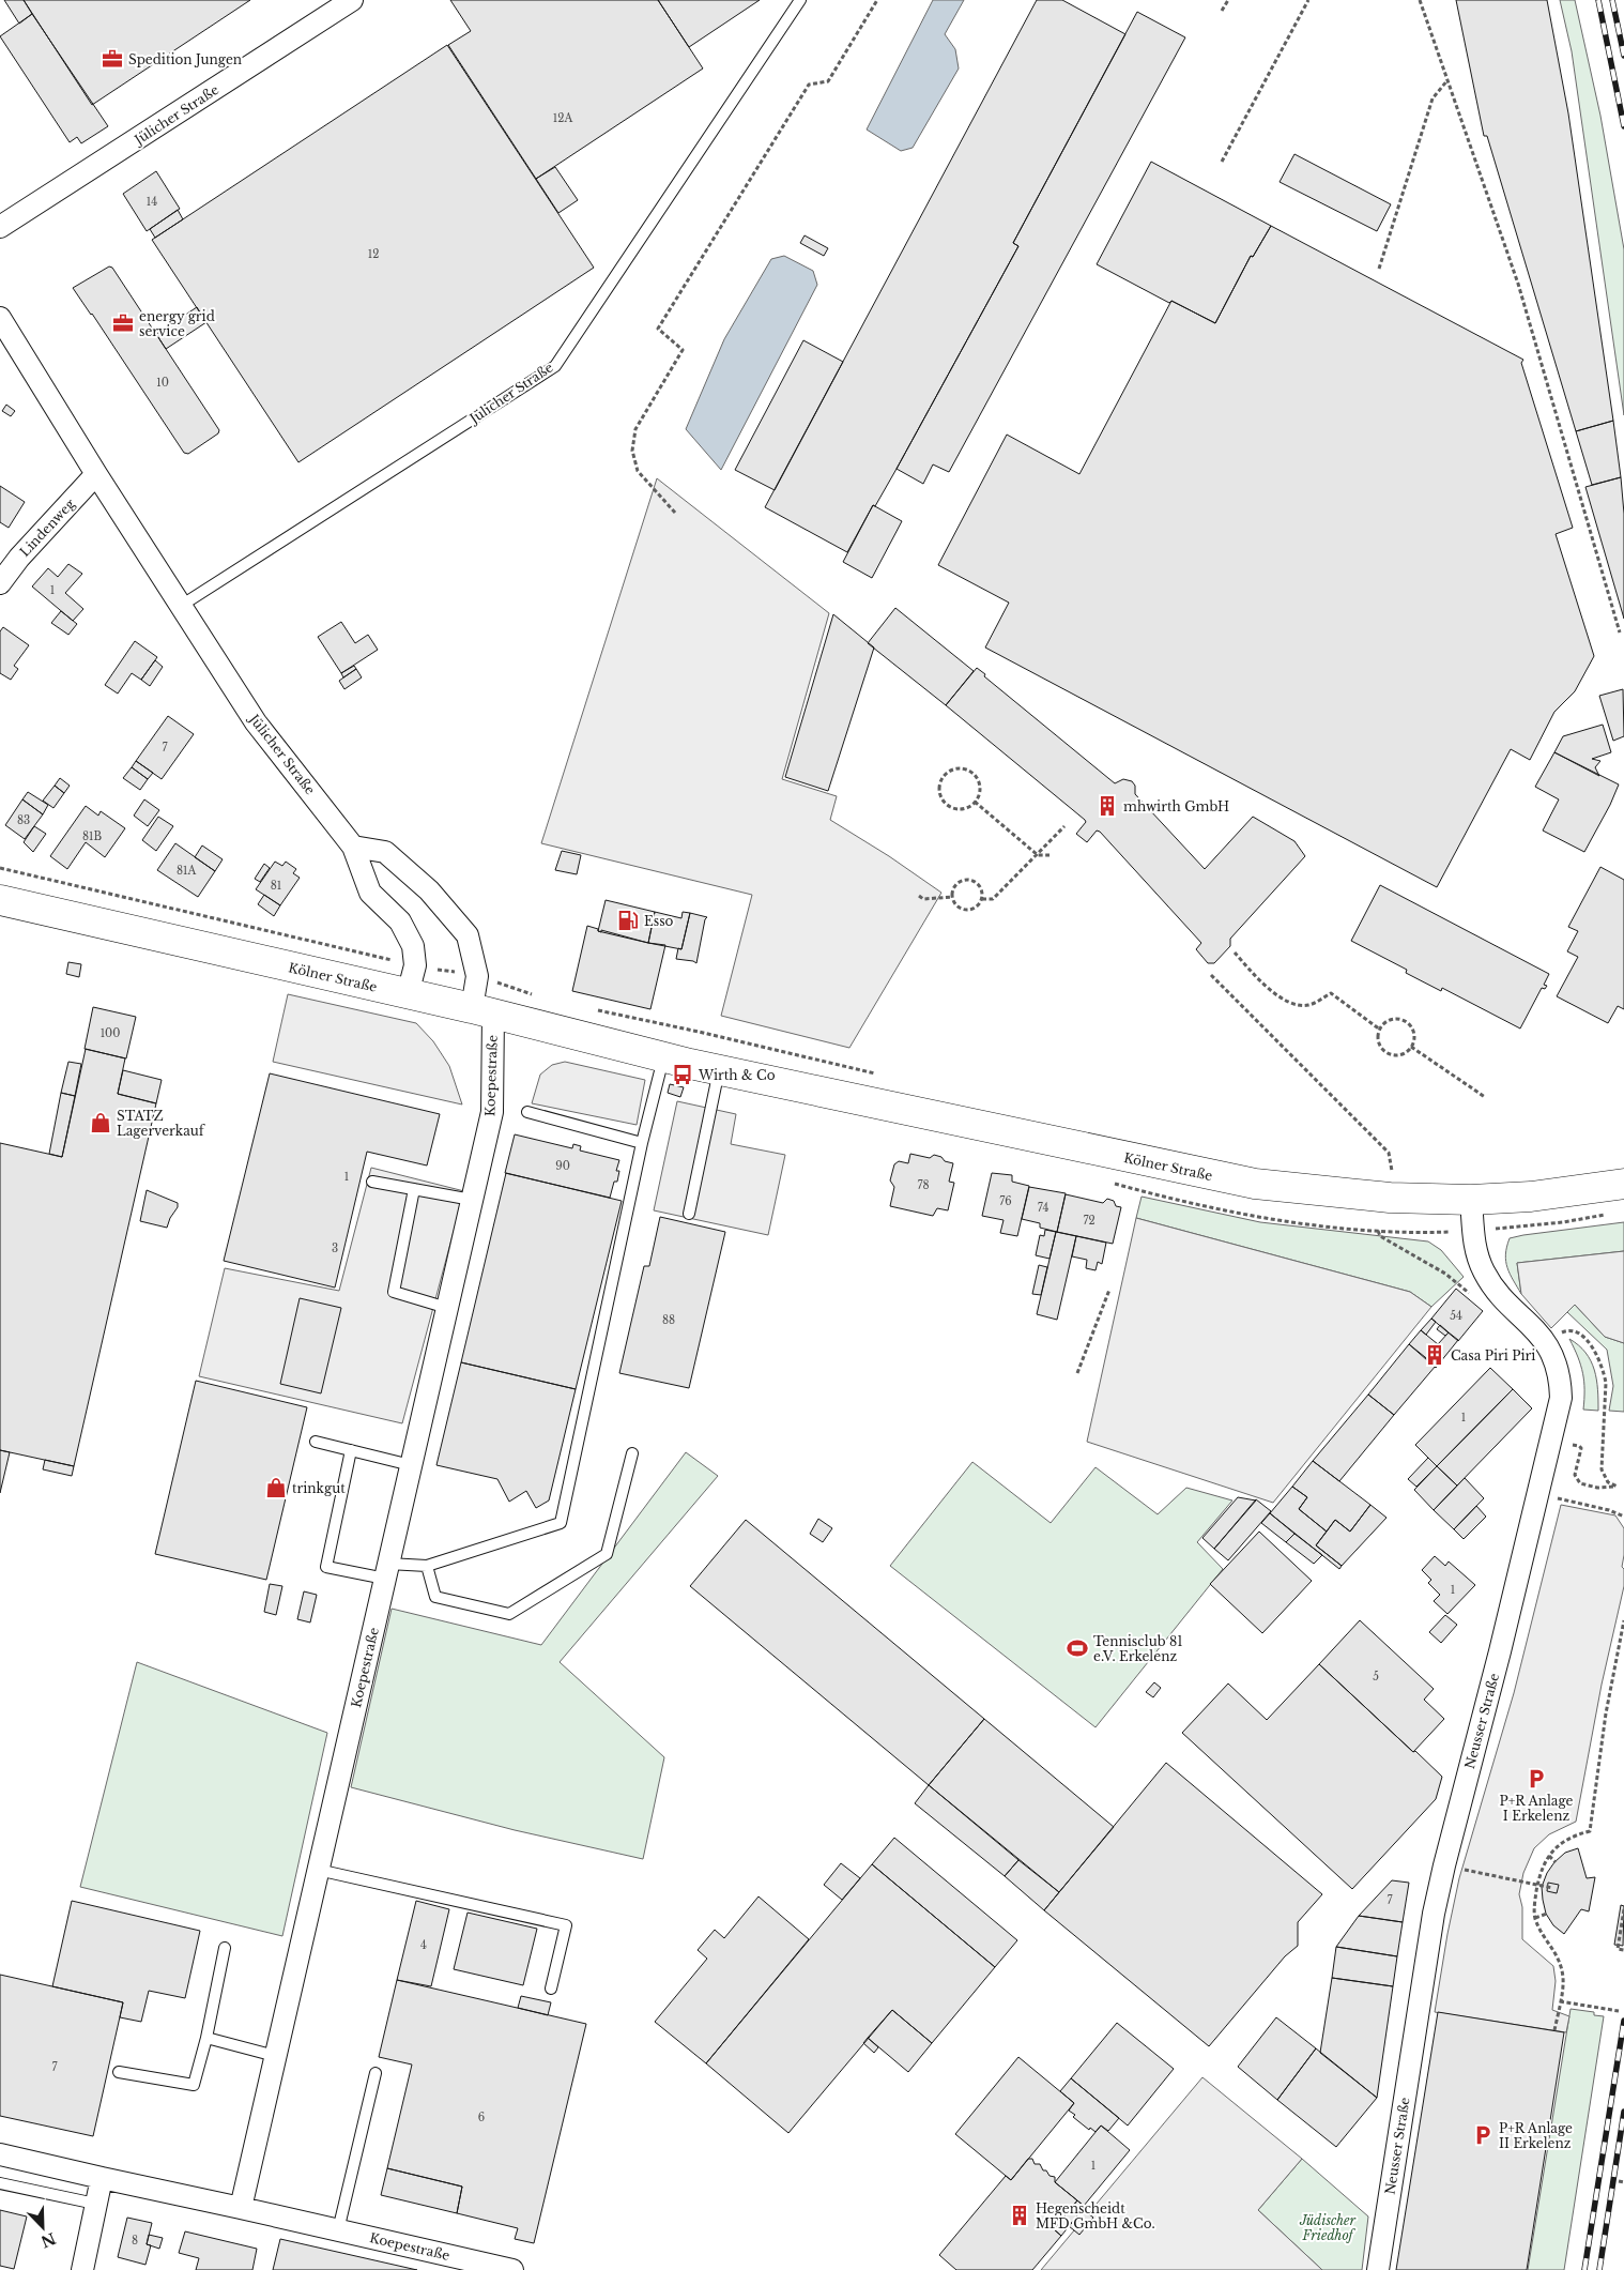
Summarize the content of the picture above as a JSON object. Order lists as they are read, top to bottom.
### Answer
{
  "streets": {
    "main road": ["Kölner Straße"],
    "street": [
      "Jülicher Straße",
      "Lindenweg",
      "Koepestraße",
      "Neusser Straße"
    ]
  },
  "crossings": [
    ["Jülicher Straße", "Lindenweg"],
    ["Jülicher Straße", "Kölner Straße"],
    ["Kölner Straße", "Koepestraße"],
    ["Kölner Straße", "Neusser Straße"]
  ],
  "parks": ["Jüdischer Friedhof"],
  "places": {
    "office": ["Spedition Jungen", "energy grid service"],
    "building": ["mhwirth GmbH", "Casa Piri Piri", "Hegenscheidt MFD GmbH &Co."],
    "fuel station": ["Esso"],
    "bus stop": ["Wirth & Co"],
    "shop": ["STATZ Lagerverkauf", "trinkgut"],
    "sports": ["Tennisclub 81 e.V. Erkelenz"],
    "parking": ["P+R Anlage I Erkelenz", "P+R Anlage II Erkelenz"]
  },
  "house_numbers": [
    "12A",
    "14",
    "12",
    "10",
    "1",
    "7",
    "83",
    "81B",
    "81A",
    "81",
    "100",
    "90",
    "1",
    "78",
    "76",
    "74",
    "72",
    "3",
    "54",
    "88",
    "1",
    "1",
    "5",
    "7",
    "4",
    "7",
    "6",
    "1",
    "8"
  ],
  "north": "bottom right"
}
